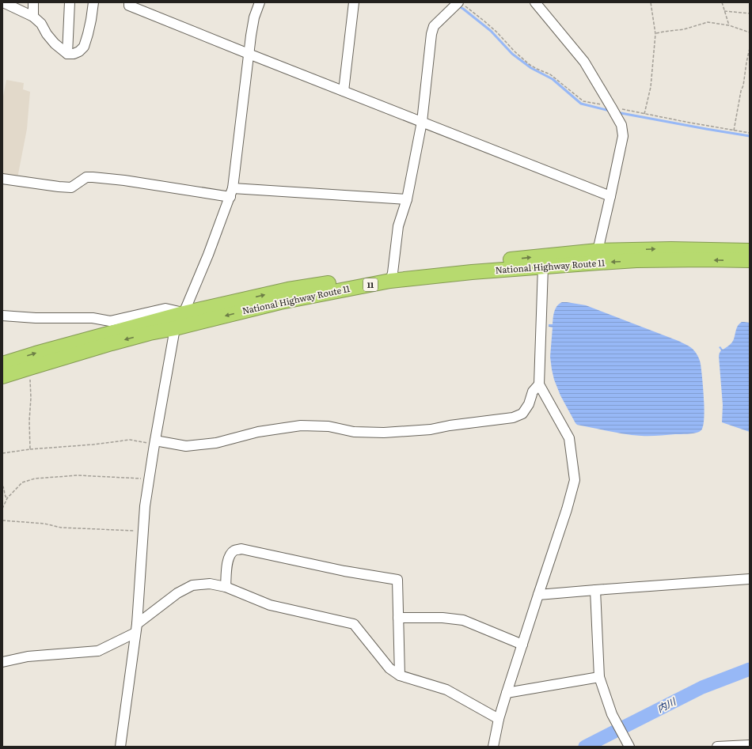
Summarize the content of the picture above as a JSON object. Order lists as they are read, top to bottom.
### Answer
{
  "streets": {
    "highway": ["National Highway Route 11", "11"]
  },
  "water": ["内川"]
}
